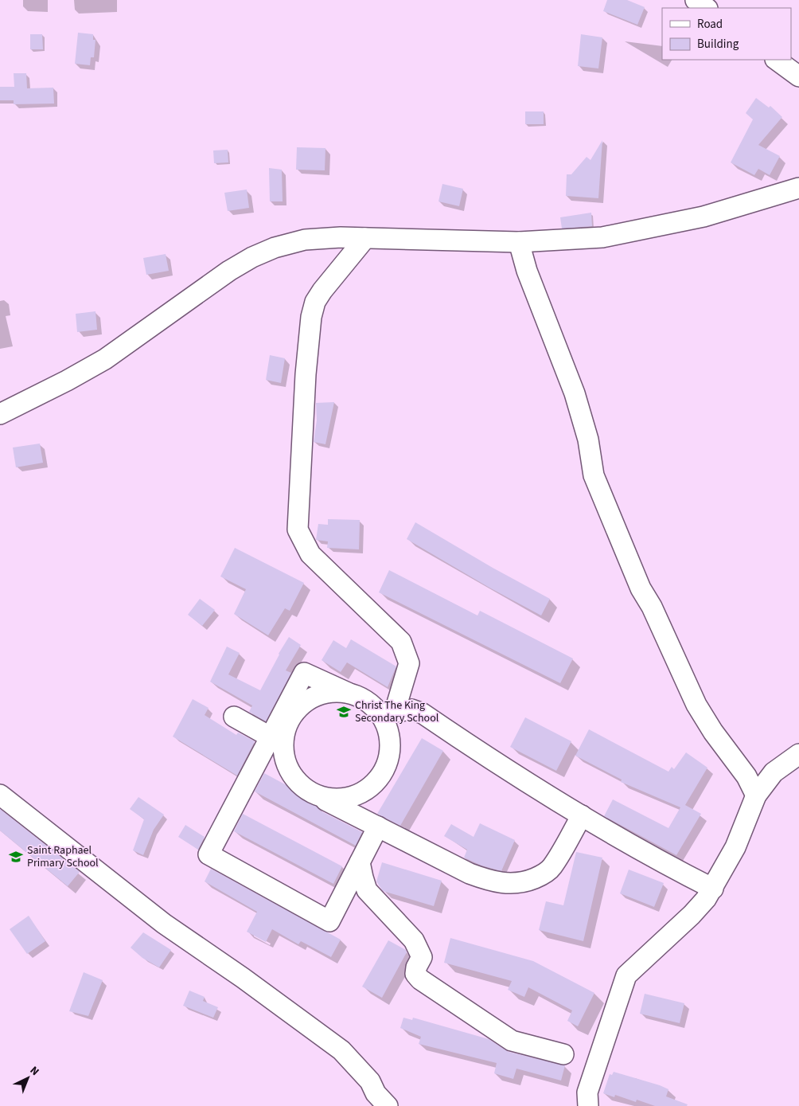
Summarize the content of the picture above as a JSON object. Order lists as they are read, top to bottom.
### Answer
{
  "places": {
    "school or university": ["Christ The King Secondary School", "Saint Raphael Primary School"]
  },
  "legend": ["Road", "Building"],
  "north": "top right"
}
